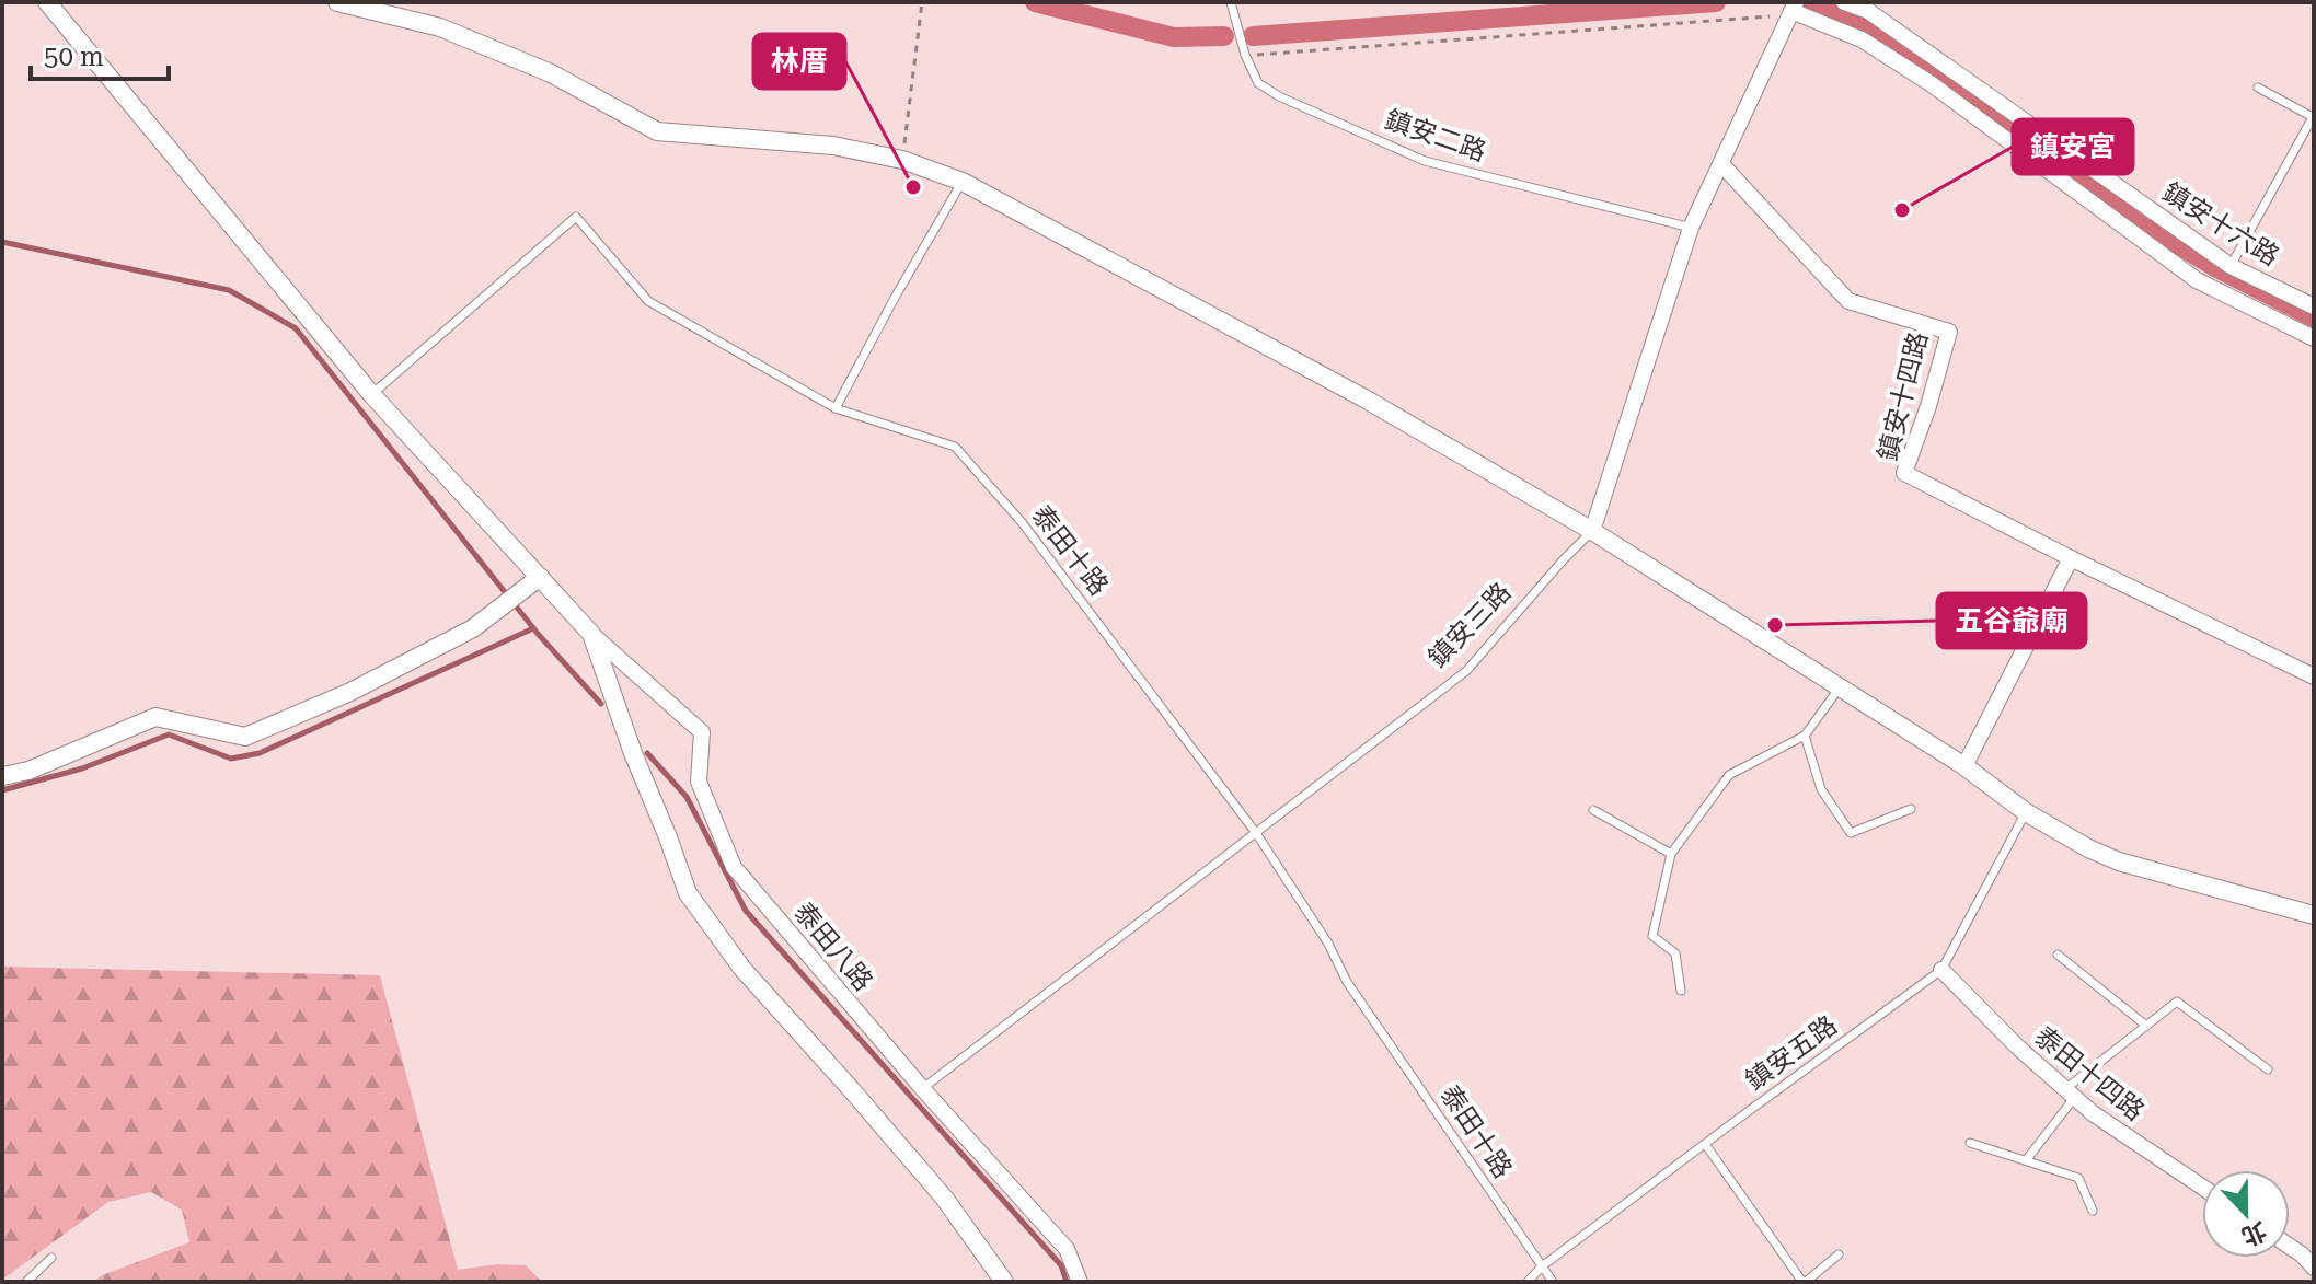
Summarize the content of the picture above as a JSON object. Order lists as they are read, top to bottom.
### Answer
{
  "streets": {
    "street": [
      "鎮安十六路",
      "鎮安十四路",
      "鎮安三路",
      "泰田八路",
      "泰田十四路"
    ],
    "lane": ["鎮安二路", "泰田十路", "鎮安五路"]
  },
  "crossings": [
    ["鎮安二路", "鎮安三路"],
    ["鎮安十四路", "鎮安三路"],
    ["泰田十路", "鎮安三路"],
    ["泰田十路", "鎮安五路"],
    ["鎮安三路", "泰田八路"],
    ["鎮安五路", "泰田十四路"]
  ],
  "places": ["林厝", "鎮安宮", "五谷爺廟"],
  "scale_bar": "50 m",
  "north": "bottom"
}
